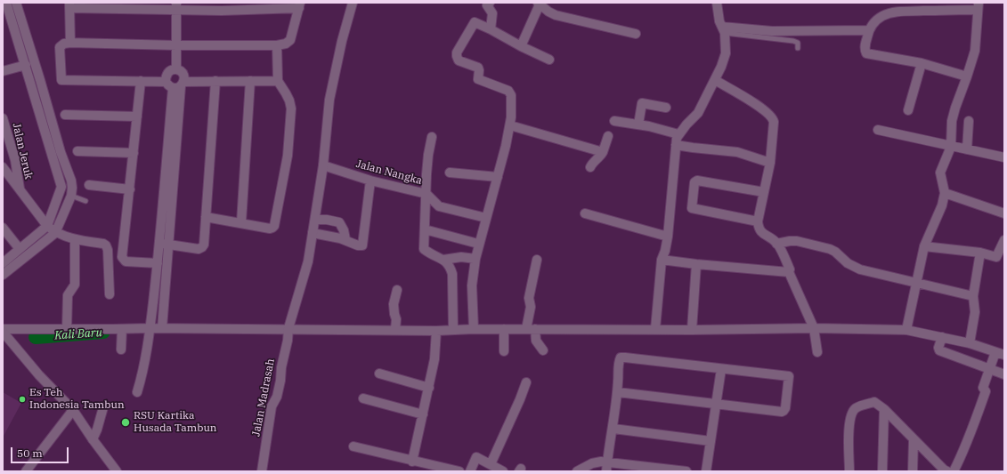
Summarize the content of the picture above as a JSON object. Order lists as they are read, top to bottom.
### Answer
{
  "streets": {
    "street": ["Jalan Jeruk", "Jalan Nangka", "Jalan Madrasah"]
  },
  "crossings": [
    ["Jalan Nangka", "Jalan Madrasah"]
  ],
  "water": ["Kali Baru"],
  "places": ["Es Teh Indonesia Tambun", "RSU Kartika Husada Tambun"],
  "scale_bar": "50 m"
}
